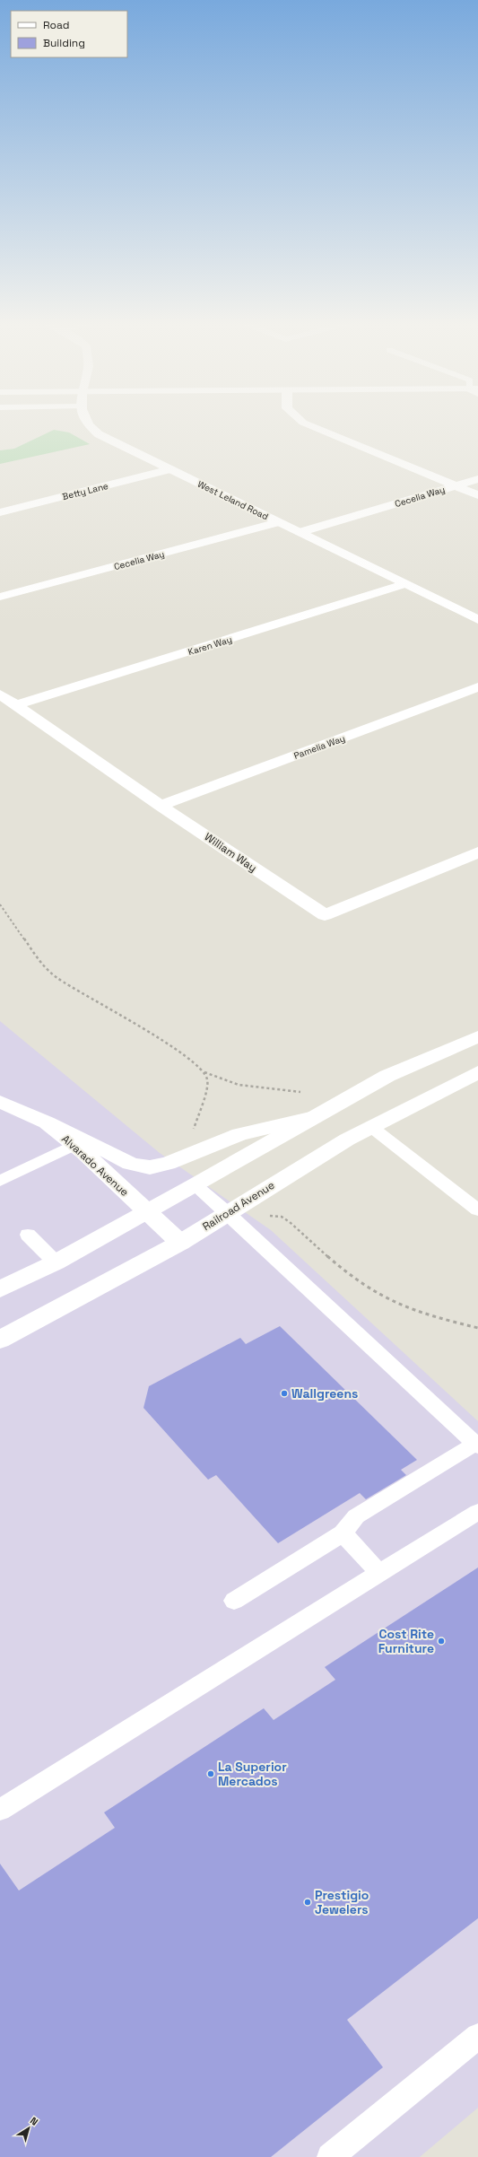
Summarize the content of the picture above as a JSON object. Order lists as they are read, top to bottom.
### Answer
{
  "streets": {
    "main road": [
      "Betty Lane",
      "Cecelia Way",
      "West Leland Road",
      "Karen Way",
      "Pamelia Way",
      "William Way",
      "Alvarado Avenue",
      "Railroad Avenue"
    ]
  },
  "crossings": [
    ["Betty Lane", "West Leland Road"],
    ["Cecelia Way", "West Leland Road"],
    ["West Leland Road", "Karen Way"],
    ["Karen Way", "William Way"],
    ["Pamelia Way", "William Way"],
    ["Alvarado Avenue", "Railroad Avenue"]
  ],
  "places": [
    "Wallgreens",
    "Cost Rite Furniture",
    "La Superior Mercados",
    "Prestigio Jewelers"
  ],
  "legend": ["Road", "Building"],
  "north": "top right"
}
